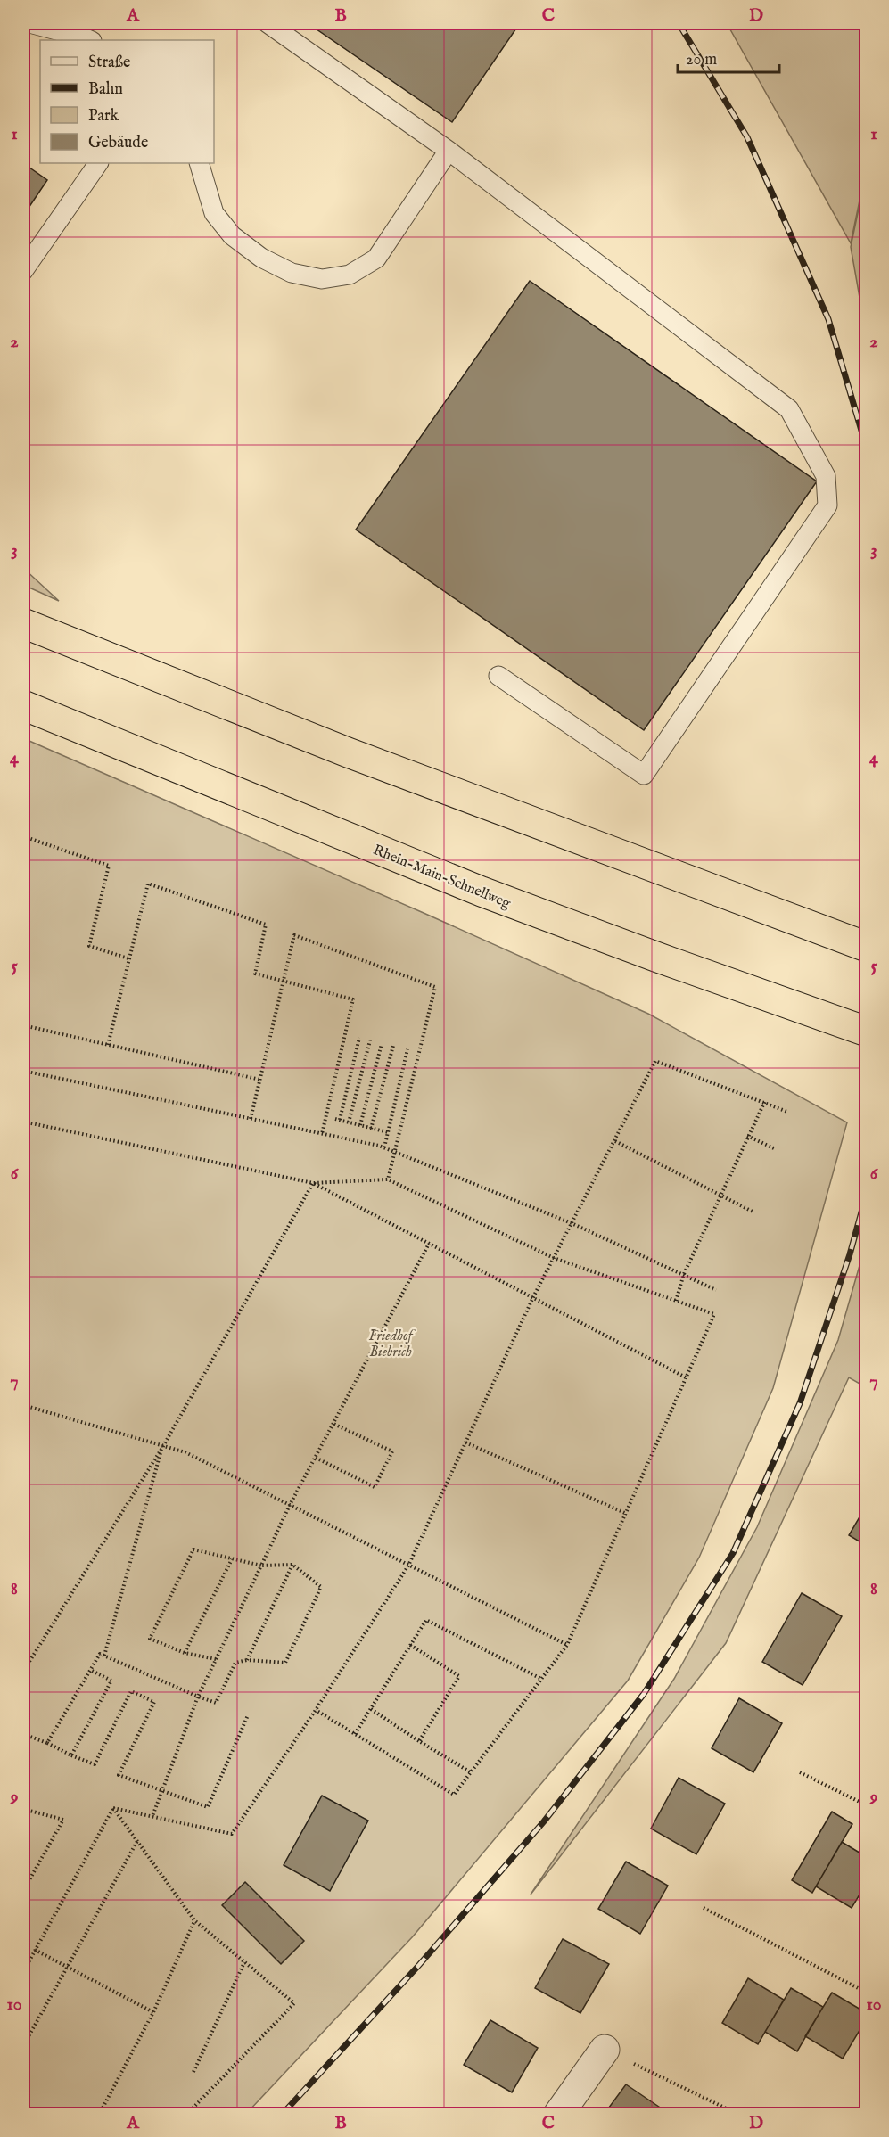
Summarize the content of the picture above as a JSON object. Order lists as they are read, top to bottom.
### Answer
{
  "streets": {
    "highway": ["Rhein-Main-Schnellweg"]
  },
  "parks": ["Friedhof Biebrich"],
  "legend": [
    "Straße",
    "Bahn",
    "Park",
    "Gebäude"
  ],
  "scale_bar": "20 m",
  "grid": {
    "columns": [
      "A",
      "B",
      "C",
      "D"
    ],
    "rows": [
      "1",
      "2",
      "3",
      "4",
      "5",
      "6",
      "7",
      "8",
      "9",
      "10"
    ]
  }
}
